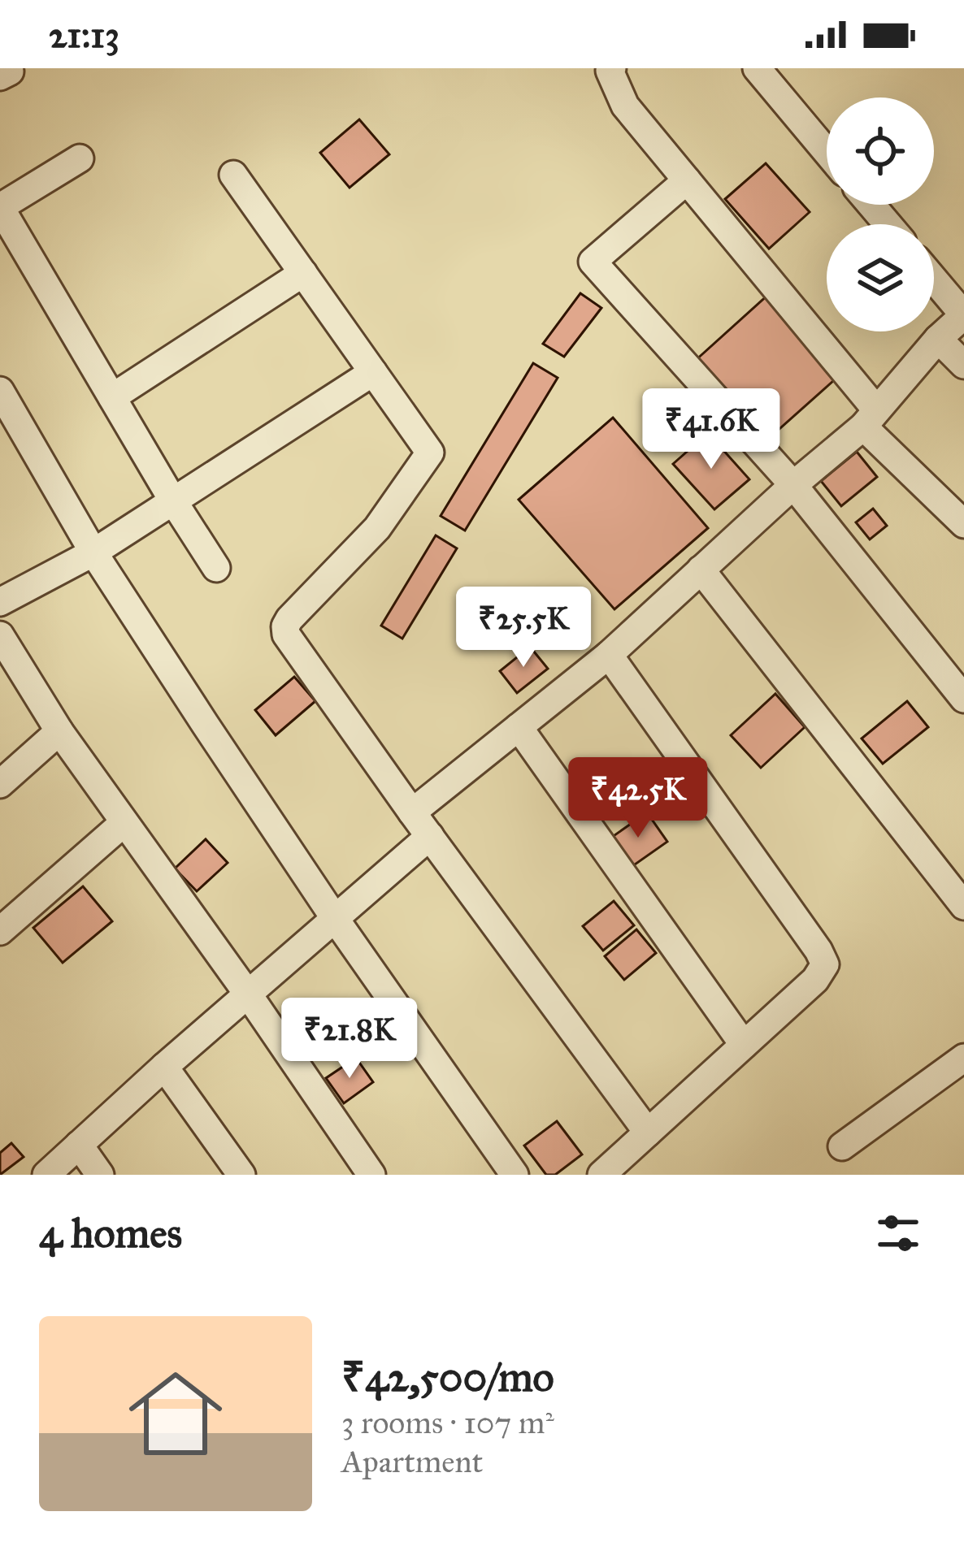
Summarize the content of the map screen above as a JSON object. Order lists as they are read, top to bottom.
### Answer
{
  "page": {
    "status": "21:13",
    "price": [
      "₹41.6K",
      "₹25.5K",
      "₹42.5K",
      "₹21.8K"
    ],
    "heading": "4 homes",
    "list": [
      {
        "name": "₹42,500/mo",
        "note": "3 rooms · 107 m² · Apartment"
      }
    ]
  }
}
